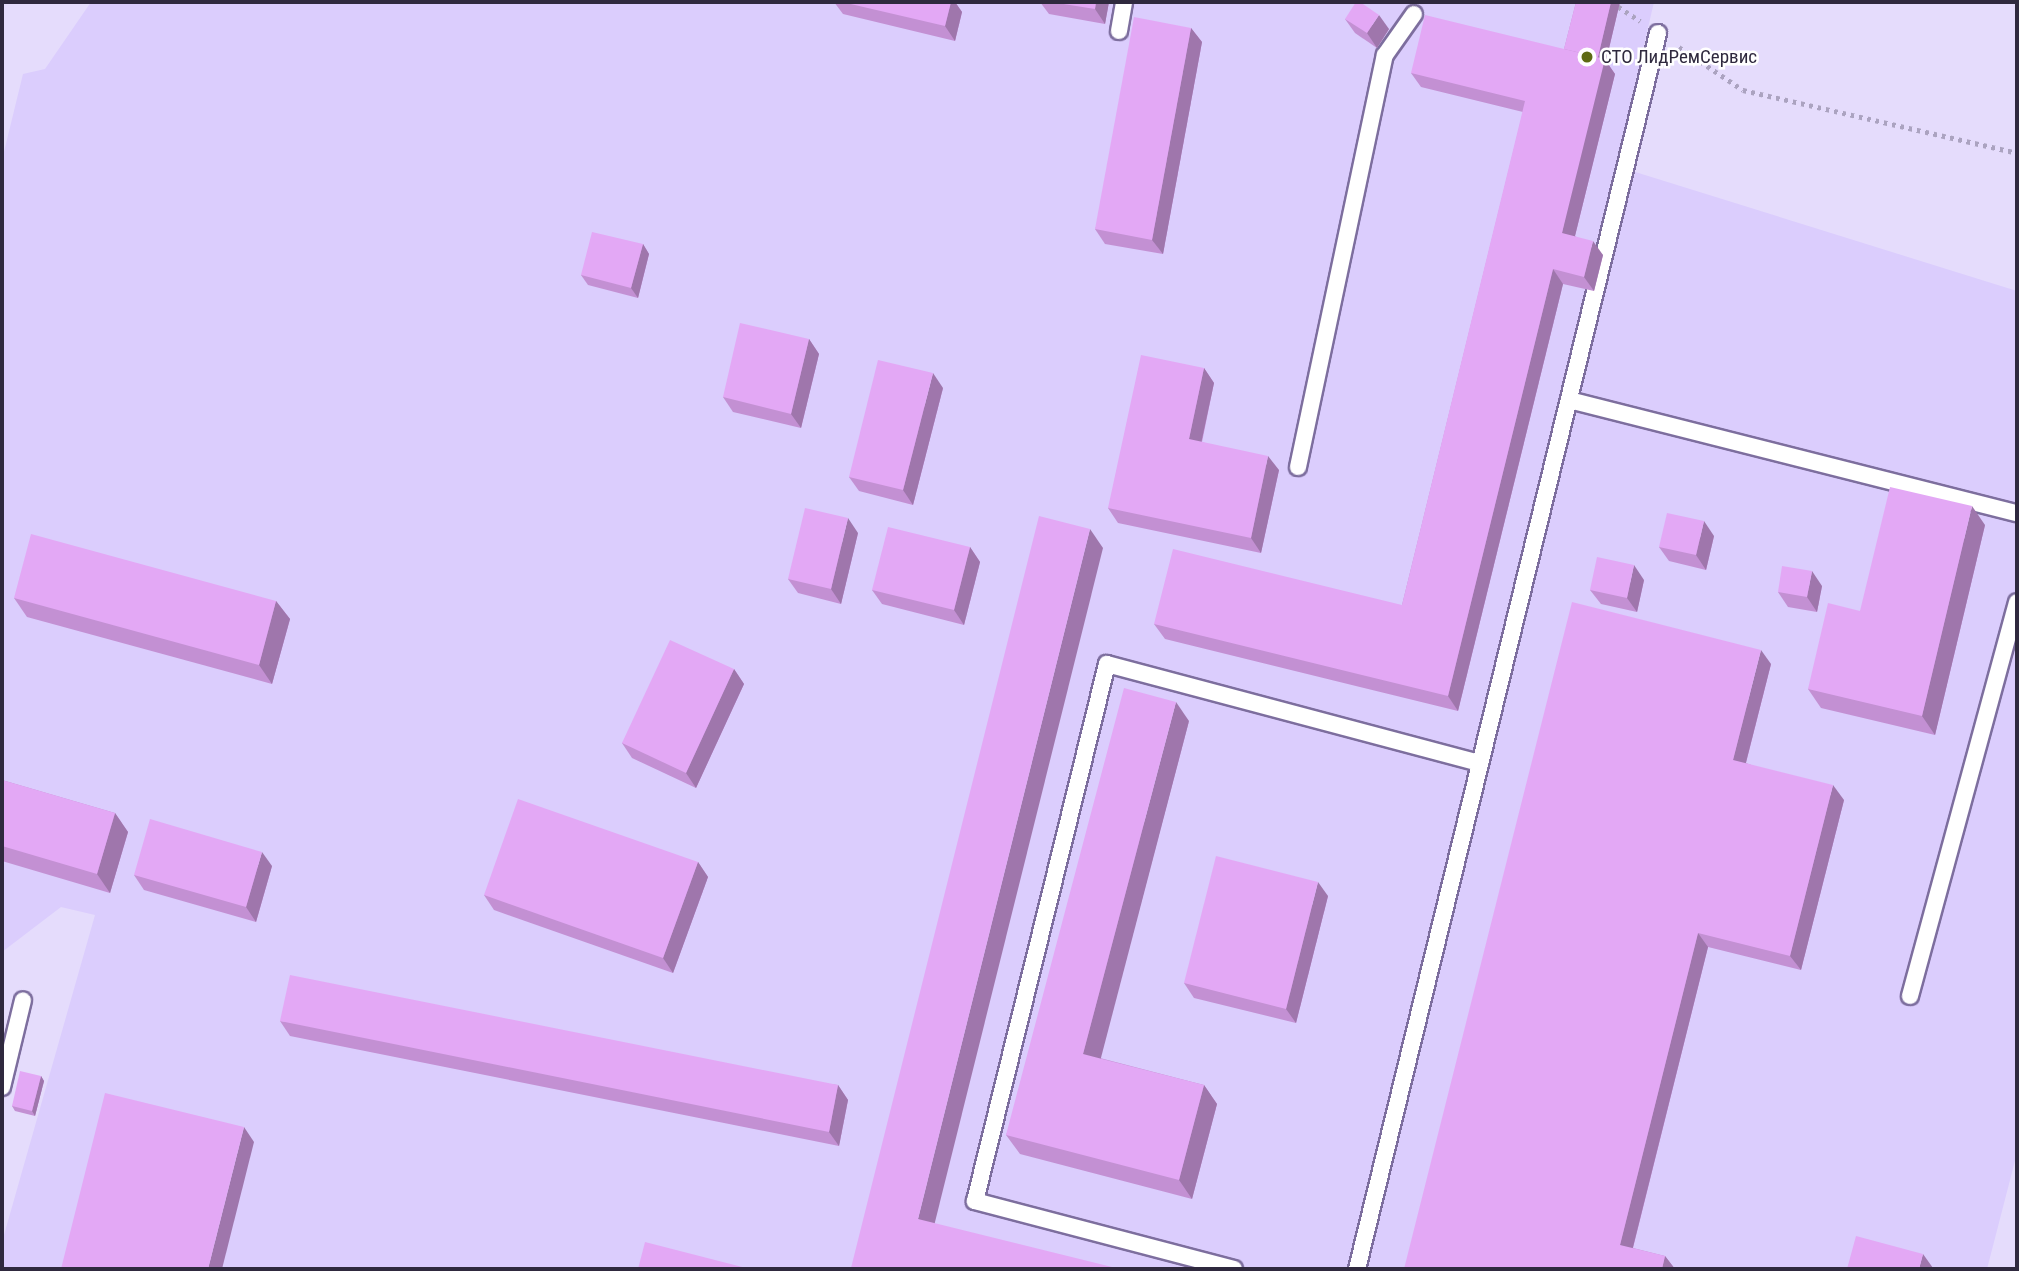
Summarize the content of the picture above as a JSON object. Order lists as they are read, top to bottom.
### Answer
{
  "places": ["СТО ЛидРемСервис"]
}
